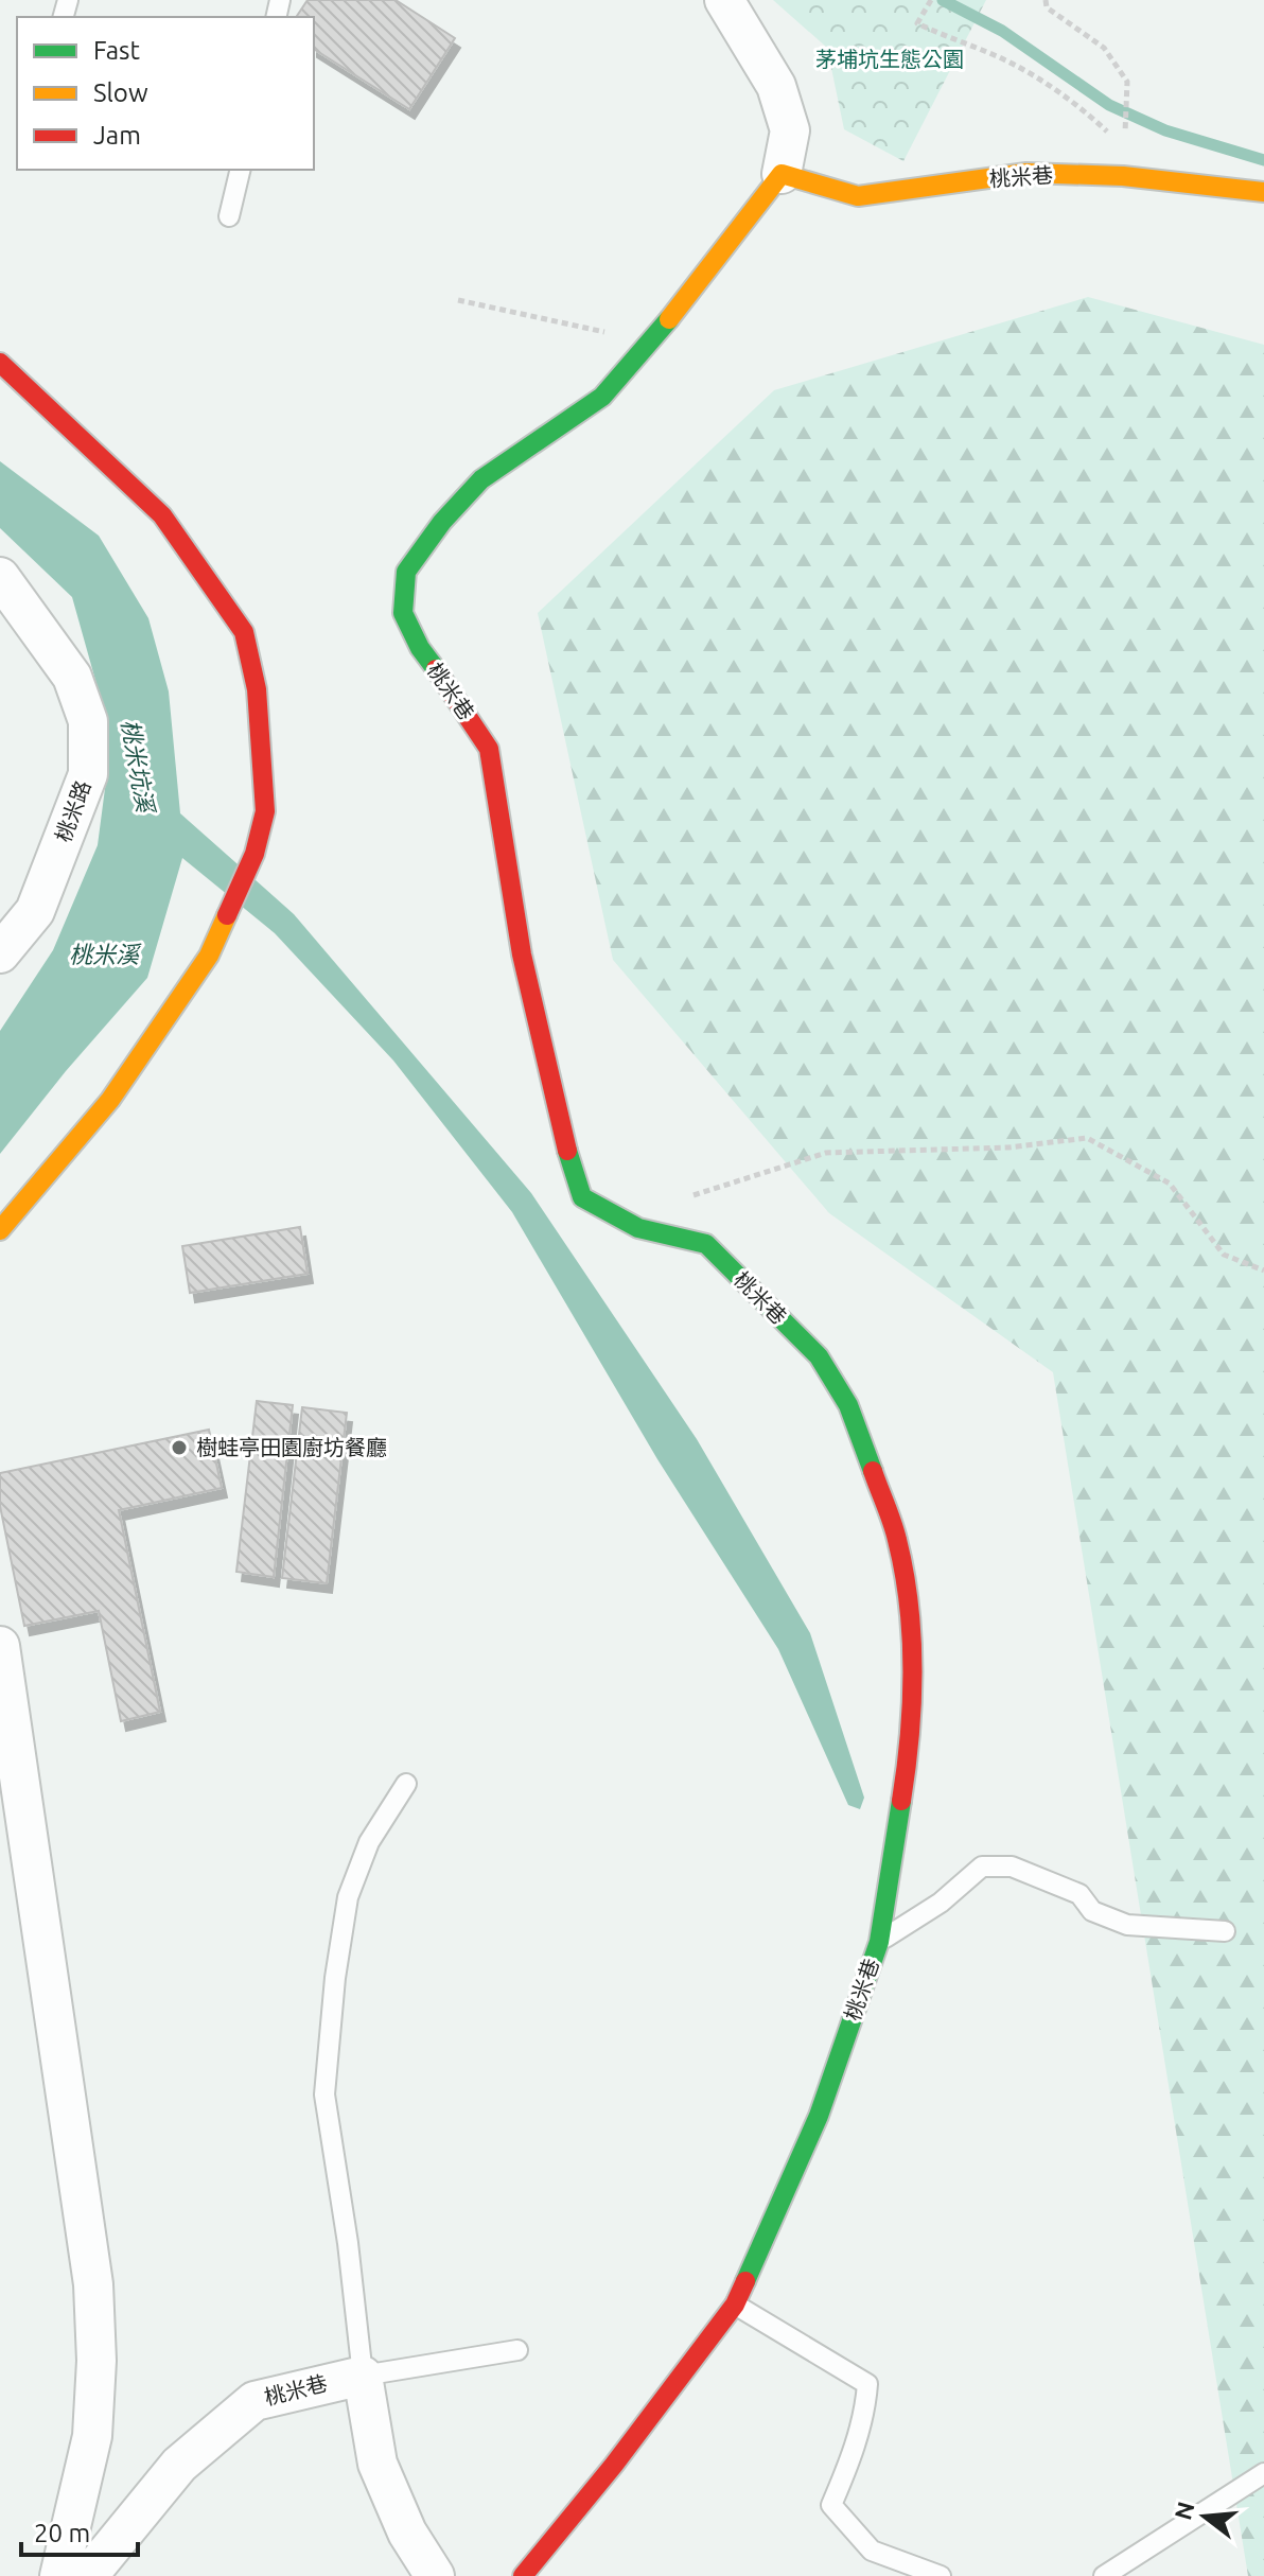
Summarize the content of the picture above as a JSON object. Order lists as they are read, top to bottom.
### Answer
{
  "streets": {
    "street": ["桃米巷", "桃米路"]
  },
  "water": ["桃米坑溪", "桃米溪"],
  "parks": ["茅埔坑生態公園"],
  "places": ["樹蛙亭田園廚坊餐廳"],
  "legend": ["Fast", "Slow", "Jam"],
  "scale_bar": "20 m",
  "north": "left"
}
